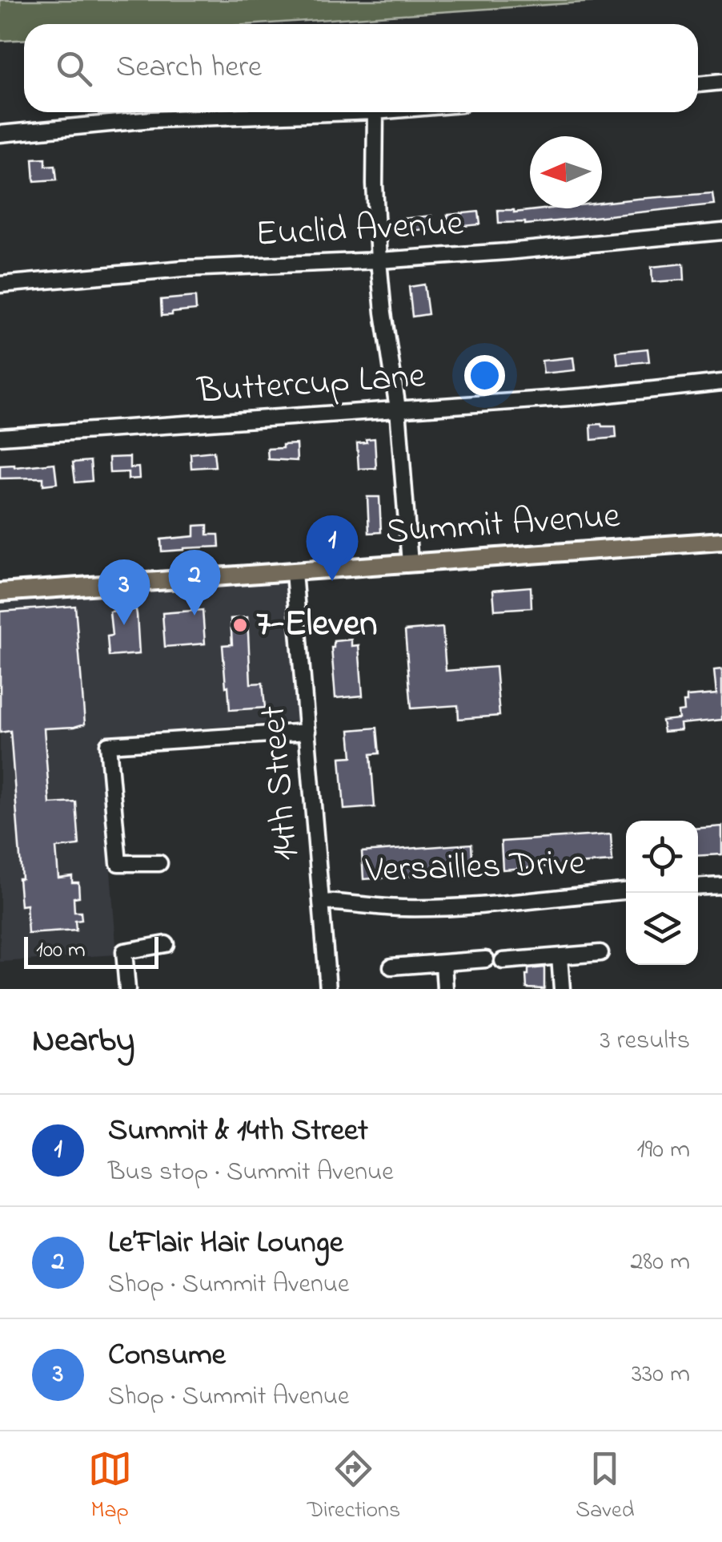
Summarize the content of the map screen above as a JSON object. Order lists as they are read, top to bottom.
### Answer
{
  "streets": {
    "main road": ["Summit Avenue"],
    "street": [
      "Euclid Avenue",
      "Buttercup Lane",
      "14th Street",
      "Versailles Drive"
    ]
  },
  "crossings": [
    ["Summit Avenue", "14th Street"],
    ["14th Street", "Versailles Drive"]
  ],
  "places": ["7-Eleven"],
  "scale_bar": "100 m",
  "north": "left",
  "page": {
    "search": "Search here",
    "pins": ["1", "2", "3"],
    "scale": "100 m",
    "heading": ["Nearby", "3 results"],
    "list": [
      {
        "mark": "1",
        "name": "Summit & 14th Street",
        "note": "Bus stop · Summit Avenue",
        "value": "190 m"
      },
      {
        "mark": "2",
        "name": "Le’Flair Hair Lounge",
        "note": "Shop · Summit Avenue",
        "value": "280 m"
      },
      {
        "mark": "3",
        "name": "Consume",
        "note": "Shop · Summit Avenue",
        "value": "330 m"
      }
    ],
    "nav": ["Map", "Directions", "Saved"]
  }
}
